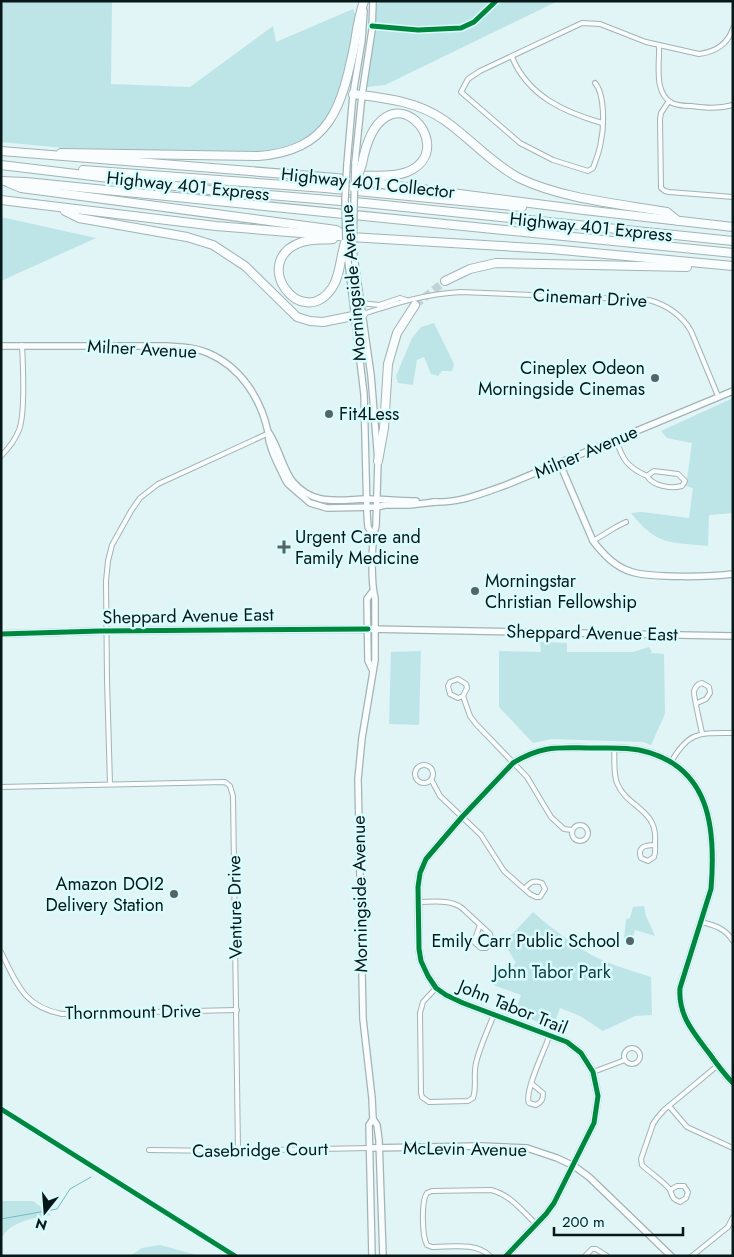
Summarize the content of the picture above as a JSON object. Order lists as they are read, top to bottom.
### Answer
{
  "streets": {
    "highway": ["Highway 401 Collector", "Highway 401 Express"],
    "main road": [
      "Morningside Avenue",
      "Milner Avenue",
      "Sheppard Avenue East",
      "John Tabor Trail",
      "McLevin Avenue"
    ],
    "street": [
      "Cinemart Drive",
      "Venture Drive",
      "Thornmount Drive",
      "Casebridge Court"
    ]
  },
  "crossings": [
    ["Morningside Avenue", "Cinemart Drive"],
    ["Morningside Avenue", "Milner Avenue"],
    ["Morningside Avenue", "Sheppard Avenue East"],
    ["Morningside Avenue", "McLevin Avenue"],
    ["Morningside Avenue", "Casebridge Court"],
    ["Cinemart Drive", "Milner Avenue"],
    ["Venture Drive", "Thornmount Drive"],
    ["Venture Drive", "Casebridge Court"],
    ["John Tabor Trail", "McLevin Avenue"],
    ["McLevin Avenue", "Casebridge Court"]
  ],
  "parks": ["John Tabor Park"],
  "places": {
    "other": [
      "Cineplex Odeon Morningside Cinemas",
      "Fit4Less",
      "Morningstar Christian Fellowship",
      "Amazon DOI2 Delivery Station",
      "Emily Carr Public School"
    ],
    "health": ["Urgent Care and Family Medicine"]
  },
  "scale_bar": "200 m",
  "north": "bottom"
}
